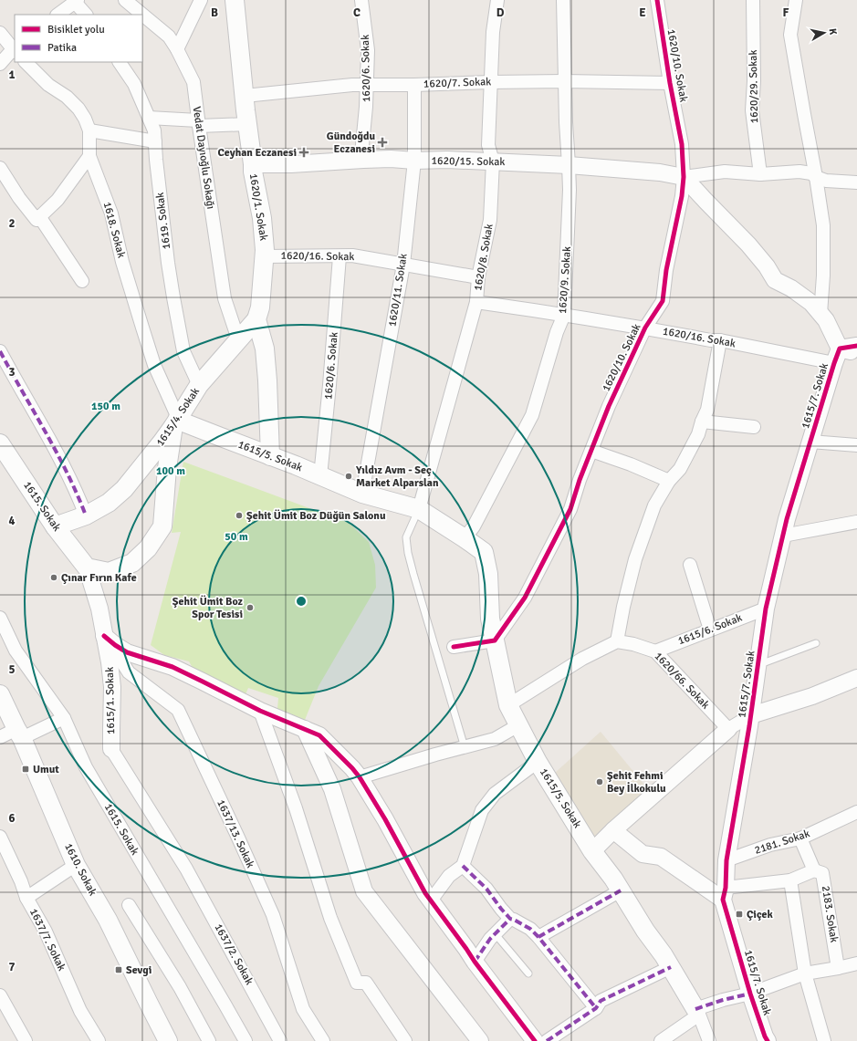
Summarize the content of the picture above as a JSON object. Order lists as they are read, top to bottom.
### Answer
{
  "streets": {
    "main road": [
      "1620/1. Sokak",
      "1615/4. Sokak",
      "1615/5. Sokak",
      "1615. Sokak",
      "1610. Sokak"
    ],
    "street": [
      "1620/10. Sokak",
      "1620/6. Sokak",
      "1620/7. Sokak",
      "1620/29. Sokak",
      "Vedat Dayıoğlu Sokağı",
      "1620/15. Sokak",
      "1619. Sokak",
      "1618. Sokak",
      "1620/16. Sokak",
      "1620/8. Sokak",
      "1620/9. Sokak",
      "1620/11. Sokak",
      "1615/7. Sokak",
      "1615/6. Sokak",
      "1620/66. Sokak",
      "1615/1. Sokak",
      "1637/13. Sokak",
      "2181. Sokak",
      "2183. Sokak",
      "1637/7. Sokak",
      "1637/2. Sokak"
    ]
  },
  "crossings": [
    ["1620/10. Sokak", "1620/7. Sokak"],
    ["1620/10. Sokak", "1620/15. Sokak"],
    ["1620/10. Sokak", "1620/16. Sokak"],
    ["1620/10. Sokak", "1615/5. Sokak"],
    ["1620/6. Sokak", "1620/7. Sokak"],
    ["1620/6. Sokak", "1620/15. Sokak"],
    ["1620/6. Sokak", "1620/16. Sokak"],
    ["1620/6. Sokak", "1615/5. Sokak"],
    ["1620/7. Sokak", "1620/1. Sokak"],
    ["1620/7. Sokak", "1620/8. Sokak"],
    ["1620/7. Sokak", "1620/9. Sokak"],
    ["1620/7. Sokak", "1620/11. Sokak"],
    ["1620/29. Sokak", "1620/15. Sokak"],
    ["Vedat Dayıoğlu Sokağı", "1615/4. Sokak"],
    ["1620/15. Sokak", "1620/1. Sokak"],
    ["1620/15. Sokak", "1620/8. Sokak"],
    ["1620/15. Sokak", "1620/9. Sokak"],
    ["1620/15. Sokak", "1620/11. Sokak"],
    ["1620/1. Sokak", "1620/16. Sokak"],
    ["1620/1. Sokak", "1615/4. Sokak"],
    ["1619. Sokak", "1615/4. Sokak"],
    ["1618. Sokak", "1615/4. Sokak"],
    ["1618. Sokak", "1615/5. Sokak"],
    ["1620/16. Sokak", "1620/8. Sokak"],
    ["1620/16. Sokak", "1620/9. Sokak"],
    ["1620/16. Sokak", "1620/11. Sokak"],
    ["1620/16. Sokak", "1615/7. Sokak"],
    ["1620/8. Sokak", "1615/5. Sokak"],
    ["1620/9. Sokak", "1615/5. Sokak"],
    ["1620/11. Sokak", "1615/5. Sokak"],
    ["1615/7. Sokak", "1615/6. Sokak"],
    ["1615/7. Sokak", "2181. Sokak"],
    ["1615/4. Sokak", "1615/5. Sokak"],
    ["1615/4. Sokak", "1615. Sokak"],
    ["1615. Sokak", "1615/1. Sokak"],
    ["1615/6. Sokak", "1620/66. Sokak"],
    ["1615/1. Sokak", "1637/2. Sokak"]
  ],
  "places": {
    "health": ["Gündoğdu Eczanesi", "Ceyhan Eczanesi"],
    "other": [
      "Yıldız Avm - Seç Market Alparslan",
      "Şehit Ümit Boz Düğün Salonu",
      "Çınar Fırın Kafe",
      "Şehit Ümit Boz Spor Tesisi",
      "Şehit Fehmi Bey İlkokulu"
    ],
    "transit": ["Umut", "Çiçek", "Sevgi"]
  },
  "legend": ["Bisiklet yolu", "Patika"],
  "north": "right",
  "grid": {
    "columns": [
      "B",
      "C",
      "D",
      "E",
      "F"
    ],
    "rows": [
      "1",
      "2",
      "3",
      "4",
      "5",
      "6",
      "7"
    ]
  },
  "rings": ["150 m", "100 m", "50 m"]
}
